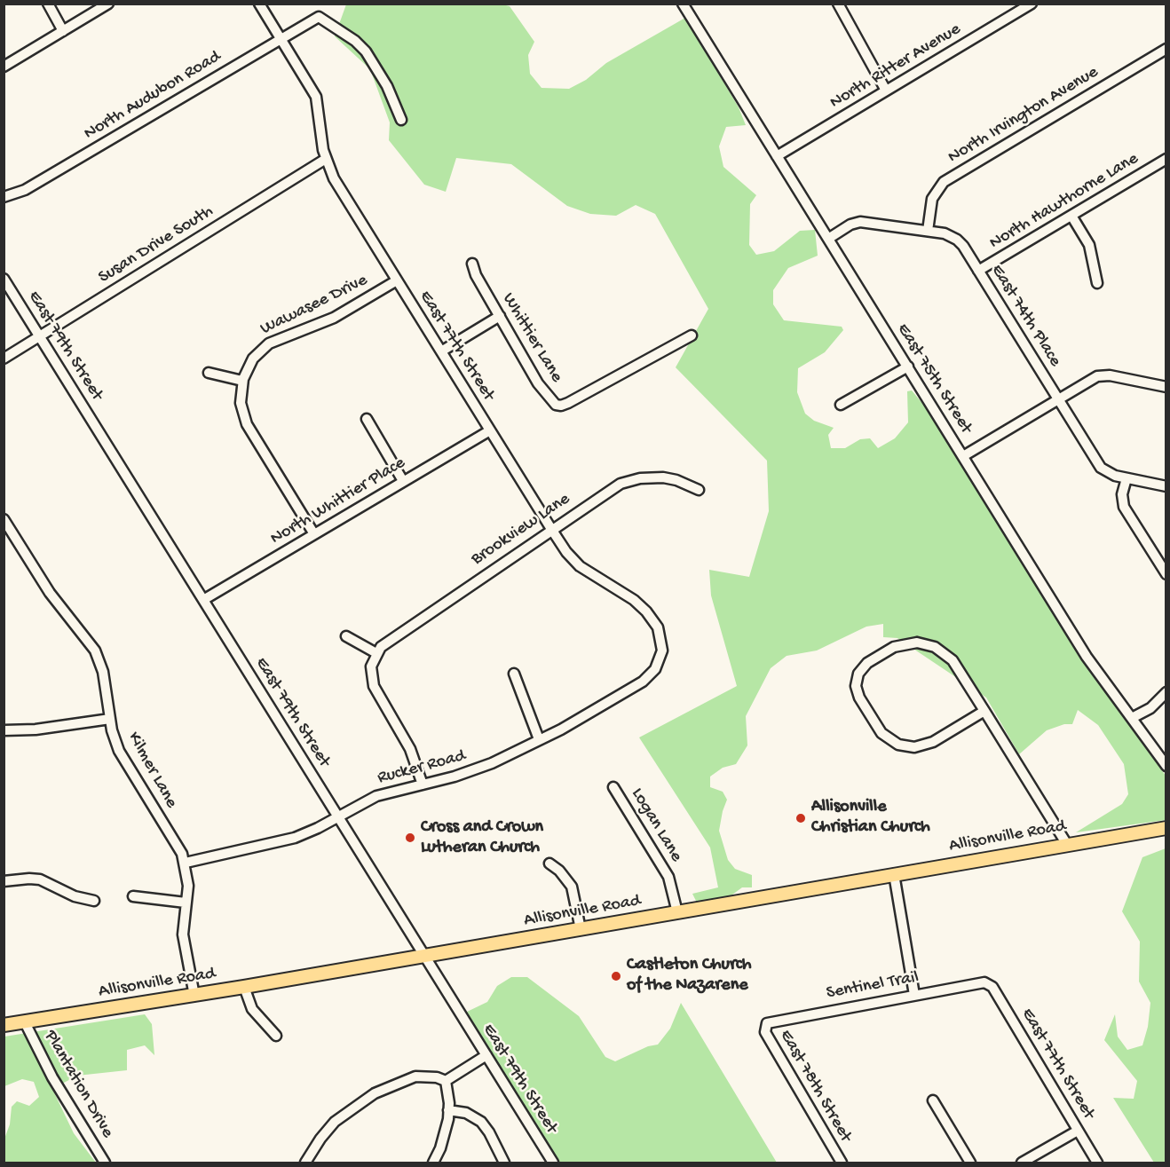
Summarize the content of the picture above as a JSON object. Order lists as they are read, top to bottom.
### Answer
{
  "streets": {
    "main road": ["Allisonville Road"],
    "street": [
      "North Ritter Avenue",
      "North Audubon Road",
      "North Irvington Avenue",
      "North Hawthorne Lane",
      "Susan Drive South",
      "Wawasee Drive",
      "East 74th Place",
      "Whittier Lane",
      "East 79th Street",
      "East 77th Street",
      "East 75th Street",
      "North Whittier Place",
      "Brookview Lane",
      "Rucker Road",
      "Kilmer Lane",
      "Logan Lane",
      "Sentinel Trail",
      "Plantation Drive",
      "East 78th Street"
    ]
  },
  "crossings": [
    ["North Ritter Avenue", "East 75th Street"],
    ["North Audubon Road", "East 77th Street"],
    ["North Irvington Avenue", "East 74th Place"],
    ["North Hawthorne Lane", "East 74th Place"],
    ["Susan Drive South", "East 79th Street"],
    ["Susan Drive South", "East 77th Street"],
    ["Wawasee Drive", "East 77th Street"],
    ["Wawasee Drive", "North Whittier Place"],
    ["East 74th Place", "East 75th Street"],
    ["East 79th Street", "North Whittier Place"],
    ["East 79th Street", "Rucker Road"],
    ["East 79th Street", "Allisonville Road"],
    ["East 77th Street", "North Whittier Place"],
    ["East 77th Street", "Brookview Lane"],
    ["East 77th Street", "Rucker Road"],
    ["East 77th Street", "Sentinel Trail"],
    ["Rucker Road", "Kilmer Lane"],
    ["Kilmer Lane", "Allisonville Road"],
    ["Logan Lane", "Allisonville Road"],
    ["Allisonville Road", "Plantation Drive"],
    ["Sentinel Trail", "East 78th Street"]
  ],
  "places": ["Allisonville Christian Church", "Cross and Crown Lutheran Church", "Castleton Church of the Nazarene"]
}
